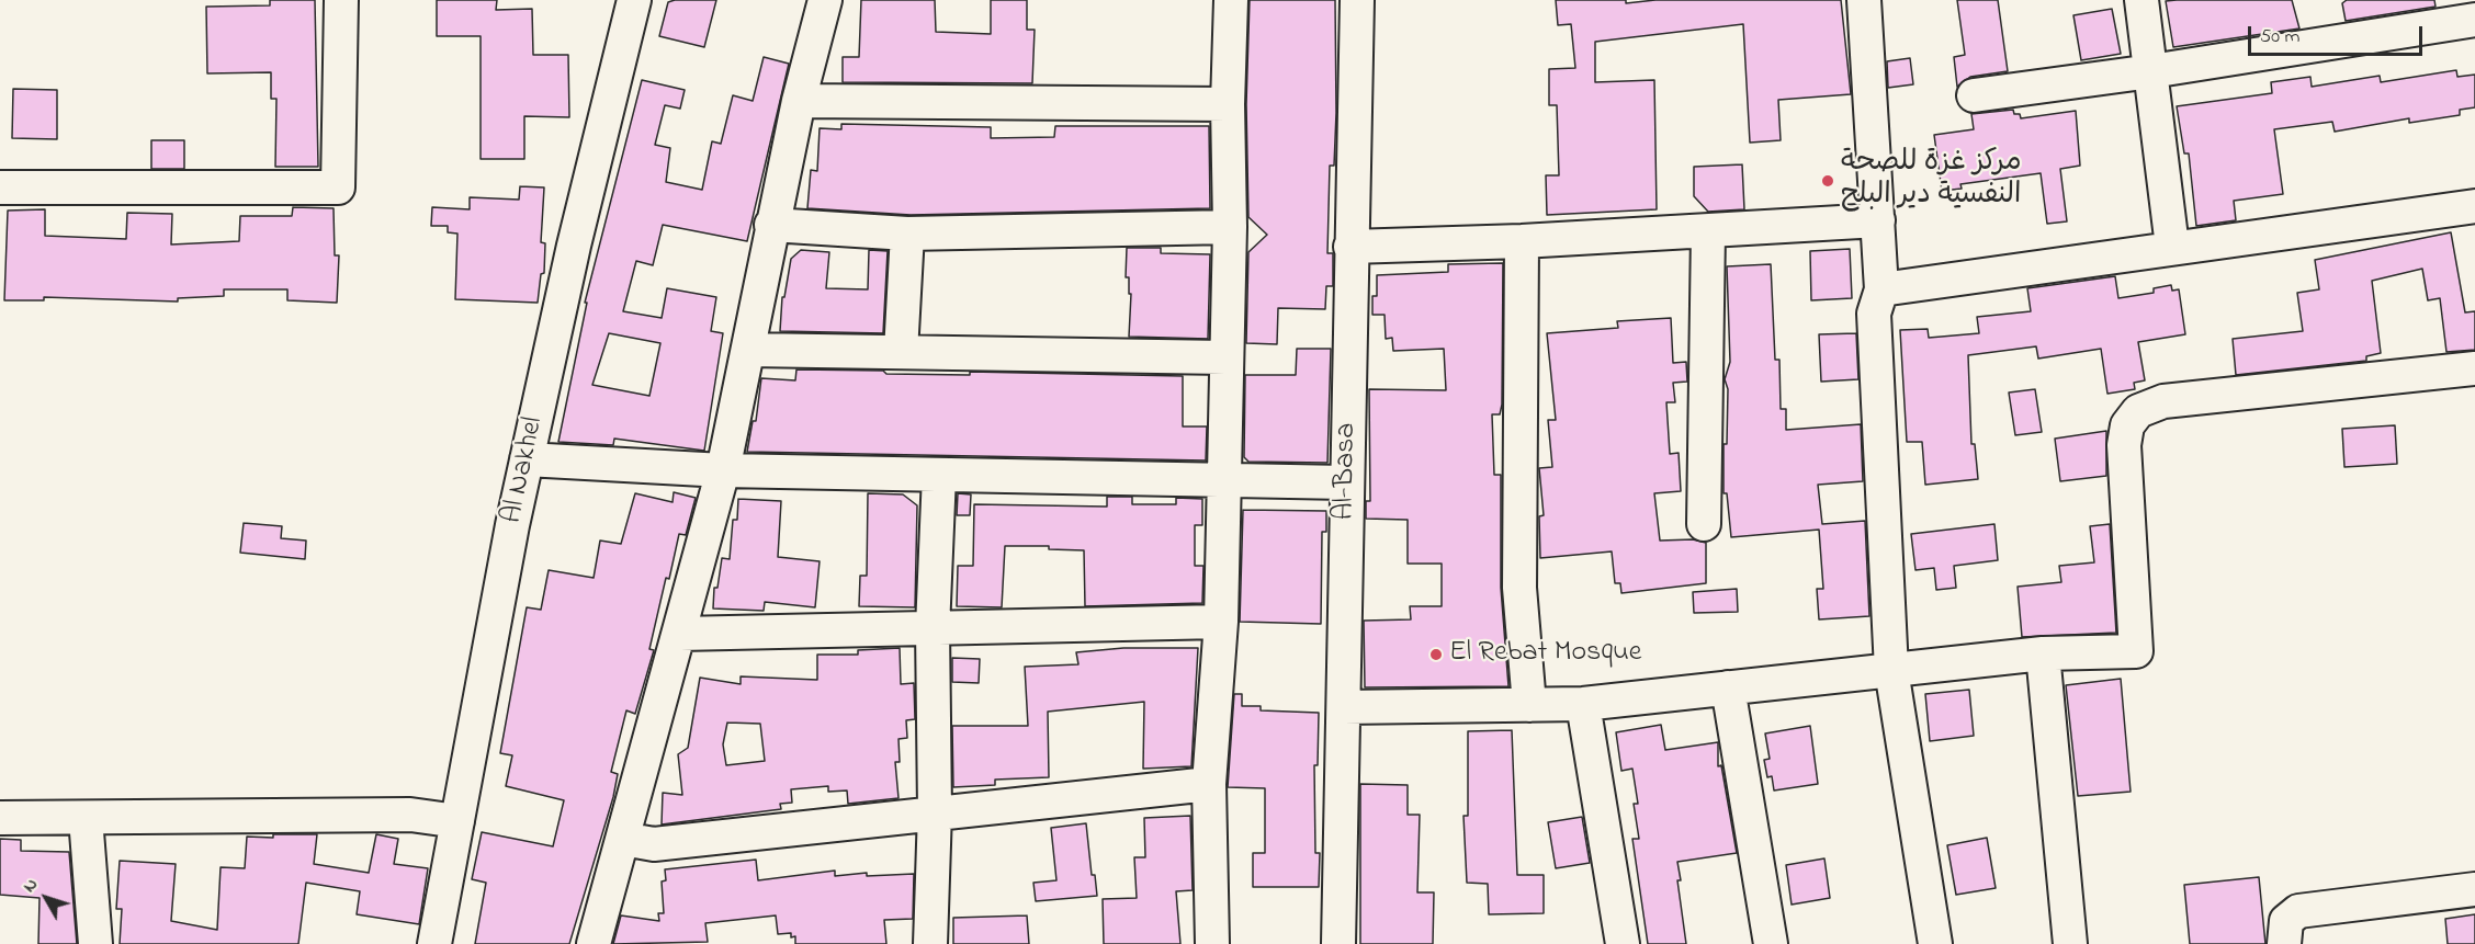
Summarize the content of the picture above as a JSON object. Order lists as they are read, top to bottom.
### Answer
{
  "streets": {
    "street": ["Al Nakhel", "Al-Basa"]
  },
  "places": ["مركز غزة للصحة النفسية دير البلح", "El Rebat Mosque"],
  "scale_bar": "50 m",
  "north": "top left"
}
